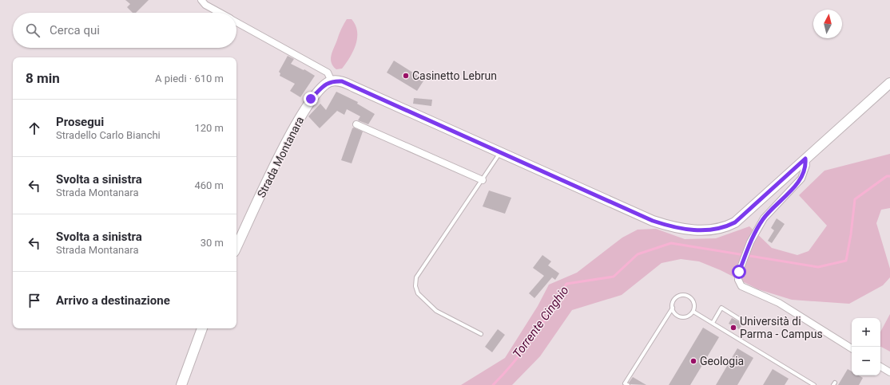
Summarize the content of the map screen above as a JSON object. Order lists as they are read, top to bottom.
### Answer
{
  "streets": {
    "main road": ["Strada Montanara"]
  },
  "water": ["Torrente Cinghio"],
  "places": ["Casinetto Lebrun", "Università di Parma - Campus", "Geologia"],
  "north": "top",
  "page": {
    "search": "Cerca qui",
    "heading": ["8 min", "A piedi · 610 m"],
    "list": [
      ["Prosegui", "Stradello Carlo Bianchi", "120 m"],
      ["Svolta a sinistra", "Strada Montanara", "460 m"],
      ["Svolta a sinistra", "Strada Montanara", "30 m"],
      "Arrivo a destinazione"
    ],
    "map_buttons": ["+", "−"]
  }
}
